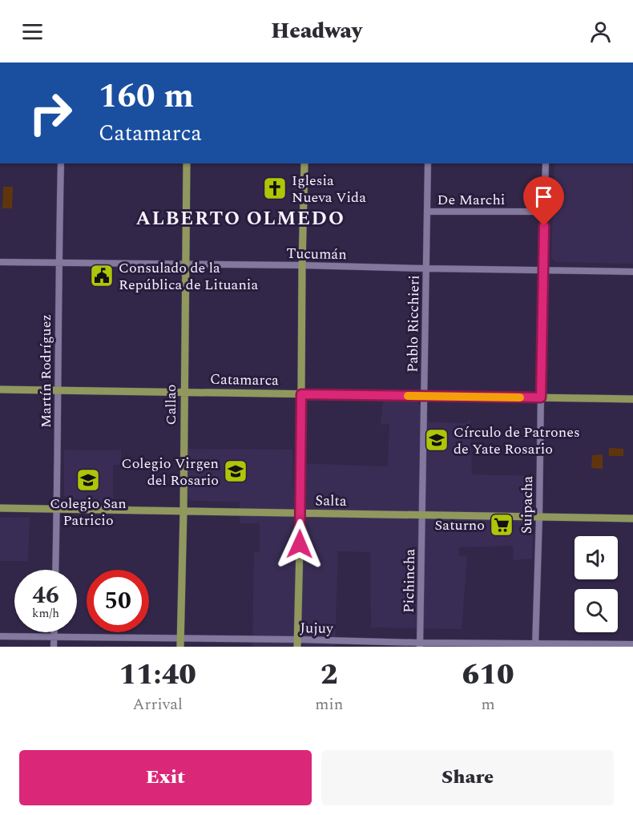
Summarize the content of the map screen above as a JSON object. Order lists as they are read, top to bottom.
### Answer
{
  "streets": {
    "main road": ["Catamarca", "Callao", "Salta"],
    "street": [
      "De Marchi",
      "Tucumán",
      "Pablo Ricchieri",
      "Martín Rodríguez",
      "Suipacha",
      "Pichincha",
      "Jujuy"
    ]
  },
  "crossings": [
    ["De Marchi", "Pablo Ricchieri"],
    ["De Marchi", "Suipacha"],
    ["Tucumán", "Pablo Ricchieri"],
    ["Tucumán", "Martín Rodríguez"],
    ["Tucumán", "Callao"],
    ["Tucumán", "Suipacha"],
    ["Pablo Ricchieri", "Catamarca"],
    ["Pablo Ricchieri", "Salta"],
    ["Pablo Ricchieri", "Pichincha"],
    ["Martín Rodríguez", "Catamarca"],
    ["Martín Rodríguez", "Salta"],
    ["Catamarca", "Callao"],
    ["Catamarca", "Suipacha"],
    ["Callao", "Salta"],
    ["Callao", "Jujuy"],
    ["Salta", "Suipacha"],
    ["Salta", "Pichincha"],
    ["Suipacha", "Jujuy"],
    ["Pichincha", "Jujuy"]
  ],
  "districts": ["ALBERTO OLMEDO"],
  "places": {
    "church": ["Iglesia Nueva Vida"],
    "public building": ["Consulado de la República de Lituania"],
    "school or university": ["Círculo de Patrones de Yate Rosario", "Colegio Virgen del Rosario", "Colegio San Patricio"],
    "supermarket": ["Saturno"]
  },
  "page": {
    "header": "Headway",
    "turn": ["160 m", "Catamarca"],
    "speed": "46 km/h",
    "limit": "50",
    "eta": [
      "11:40",
      "Arrival",
      "2",
      "min",
      "610",
      "m"
    ],
    "buttons": ["Exit", "Share"]
  }
}
